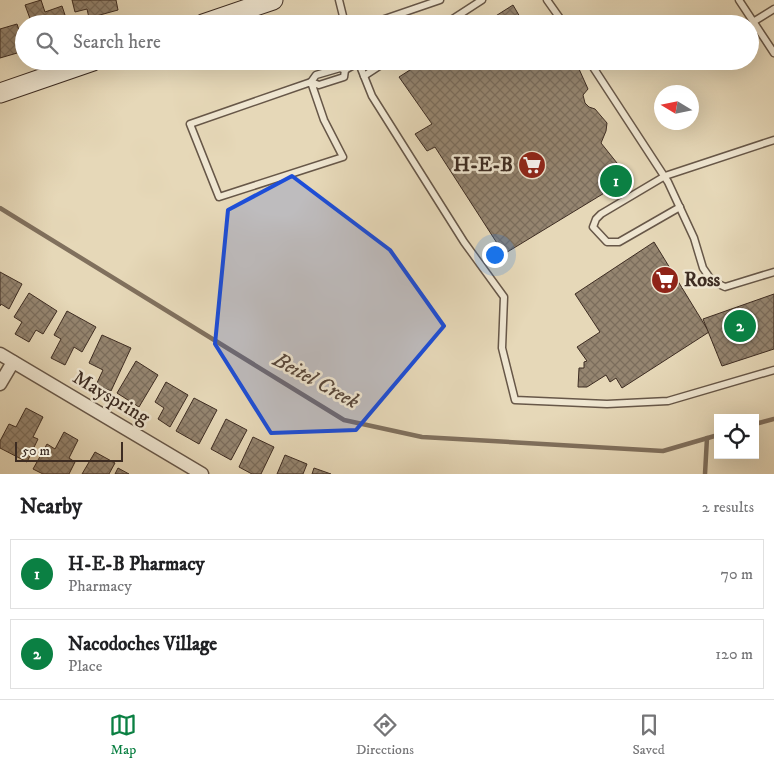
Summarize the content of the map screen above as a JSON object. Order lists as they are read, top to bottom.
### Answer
{
  "streets": {
    "street": ["Mayspring"]
  },
  "water": ["Beitel Creek"],
  "places": {
    "supermarket": ["H-E-B", "Ross"]
  },
  "scale_bar": "50 m",
  "north": "left",
  "page": {
    "search": "Search here",
    "pins": ["1", "2"],
    "scale": "50 m",
    "heading": ["Nearby", "2 results"],
    "list": [
      {
        "mark": "1",
        "name": "H-E-B Pharmacy",
        "note": "Pharmacy",
        "value": "70 m"
      },
      {
        "mark": "2",
        "name": "Nacodoches Village",
        "note": "Place",
        "value": "120 m"
      }
    ],
    "nav": ["Map", "Directions", "Saved"]
  }
}
